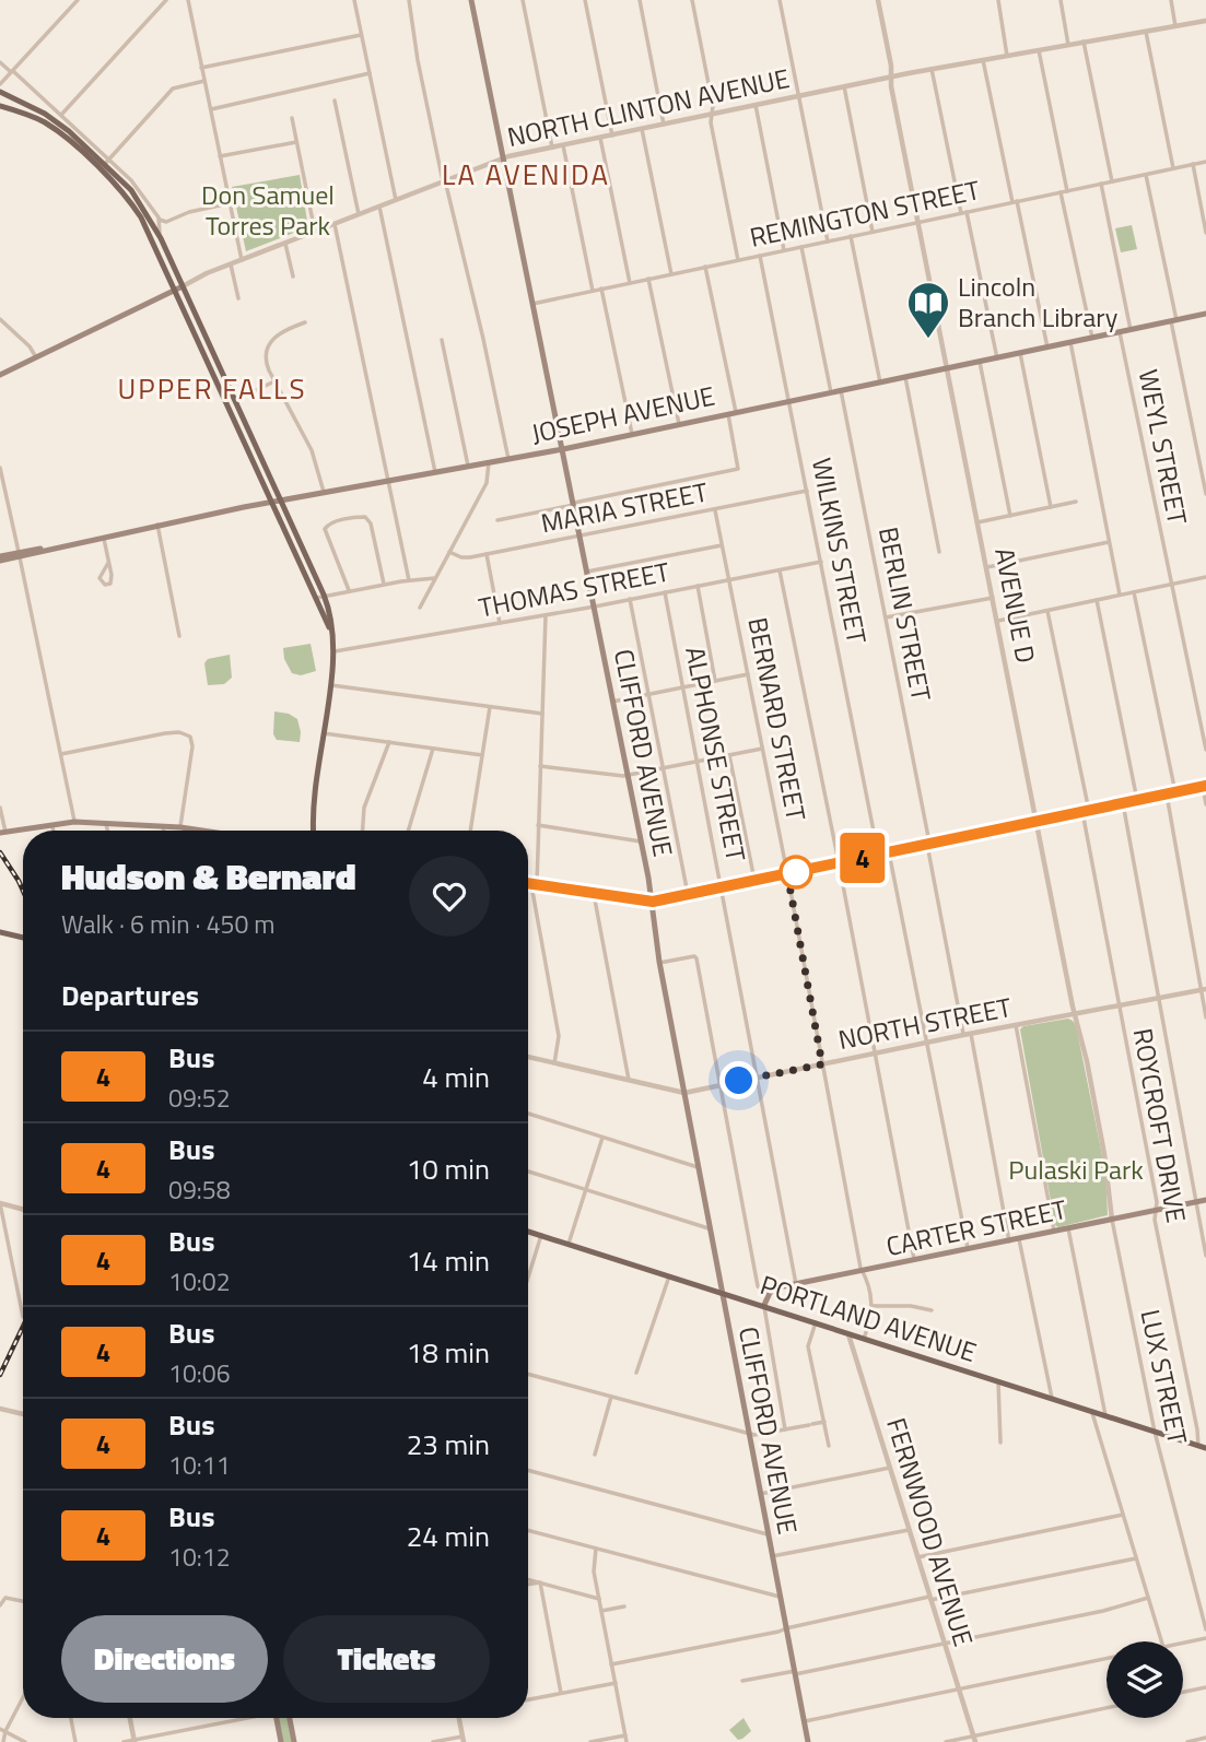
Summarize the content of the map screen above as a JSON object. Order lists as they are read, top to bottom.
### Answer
{
  "streets": {
    "main road": [
      "NORTH CLINTON AVENUE",
      "JOSEPH AVENUE",
      "CLIFFORD AVENUE",
      "CARTER STREET",
      "PORTLAND AVENUE"
    ],
    "street": [
      "REMINGTON STREET",
      "WEYL STREET",
      "MARIA STREET",
      "WILKINS STREET",
      "THOMAS STREET",
      "AVENUE D",
      "BERLIN STREET",
      "BERNARD STREET",
      "ALPHONSE STREET",
      "NORTH STREET",
      "ROYCROFT DRIVE",
      "LUX STREET",
      "FERNWOOD AVENUE"
    ]
  },
  "crossings": [
    ["NORTH CLINTON AVENUE", "AVENUE D"],
    ["NORTH CLINTON AVENUE", "CLIFFORD AVENUE"],
    ["REMINGTON STREET", "WILKINS STREET"],
    ["REMINGTON STREET", "AVENUE D"],
    ["REMINGTON STREET", "CLIFFORD AVENUE"],
    ["JOSEPH AVENUE", "WEYL STREET"],
    ["JOSEPH AVENUE", "WILKINS STREET"],
    ["JOSEPH AVENUE", "AVENUE D"],
    ["JOSEPH AVENUE", "BERLIN STREET"],
    ["JOSEPH AVENUE", "CLIFFORD AVENUE"],
    ["MARIA STREET", "WILKINS STREET"],
    ["MARIA STREET", "BERNARD STREET"],
    ["MARIA STREET", "CLIFFORD AVENUE"],
    ["WILKINS STREET", "THOMAS STREET"],
    ["THOMAS STREET", "BERNARD STREET"],
    ["THOMAS STREET", "CLIFFORD AVENUE"],
    ["THOMAS STREET", "ALPHONSE STREET"],
    ["AVENUE D", "NORTH STREET"],
    ["AVENUE D", "CARTER STREET"],
    ["AVENUE D", "LUX STREET"],
    ["BERLIN STREET", "NORTH STREET"],
    ["BERNARD STREET", "NORTH STREET"],
    ["BERNARD STREET", "CARTER STREET"],
    ["BERNARD STREET", "PORTLAND AVENUE"],
    ["CLIFFORD AVENUE", "NORTH STREET"],
    ["CLIFFORD AVENUE", "PORTLAND AVENUE"],
    ["ALPHONSE STREET", "NORTH STREET"],
    ["ALPHONSE STREET", "CARTER STREET"],
    ["NORTH STREET", "ROYCROFT DRIVE"],
    ["ROYCROFT DRIVE", "CARTER STREET"],
    ["ROYCROFT DRIVE", "PORTLAND AVENUE"],
    ["CARTER STREET", "LUX STREET"],
    ["PORTLAND AVENUE", "LUX STREET"],
    ["PORTLAND AVENUE", "FERNWOOD AVENUE"]
  ],
  "districts": ["LA AVENIDA", "UPPER FALLS"],
  "parks": ["Don Samuel Torres Park", "Pulaski Park"],
  "places": {
    "library": ["Lincoln Branch Library"]
  },
  "lines": ["bus line 4"],
  "page": {
    "on_map": "4",
    "heading": [
      ["Hudson & Bernard", "Walk · 6 min · 450 m"],
      "Departures"
    ],
    "list": [
      {
        "mark": "4",
        "name": "Bus",
        "note": "09:52",
        "value": "4 min"
      },
      {
        "mark": "4",
        "name": "Bus",
        "note": "09:58",
        "value": "10 min"
      },
      {
        "mark": "4",
        "name": "Bus",
        "note": "10:02",
        "value": "14 min"
      },
      {
        "mark": "4",
        "name": "Bus",
        "note": "10:06",
        "value": "18 min"
      },
      {
        "mark": "4",
        "name": "Bus",
        "note": "10:11",
        "value": "23 min"
      },
      {
        "mark": "4",
        "name": "Bus",
        "note": "10:12",
        "value": "24 min"
      }
    ],
    "buttons": ["Directions", "Tickets"]
  }
}
